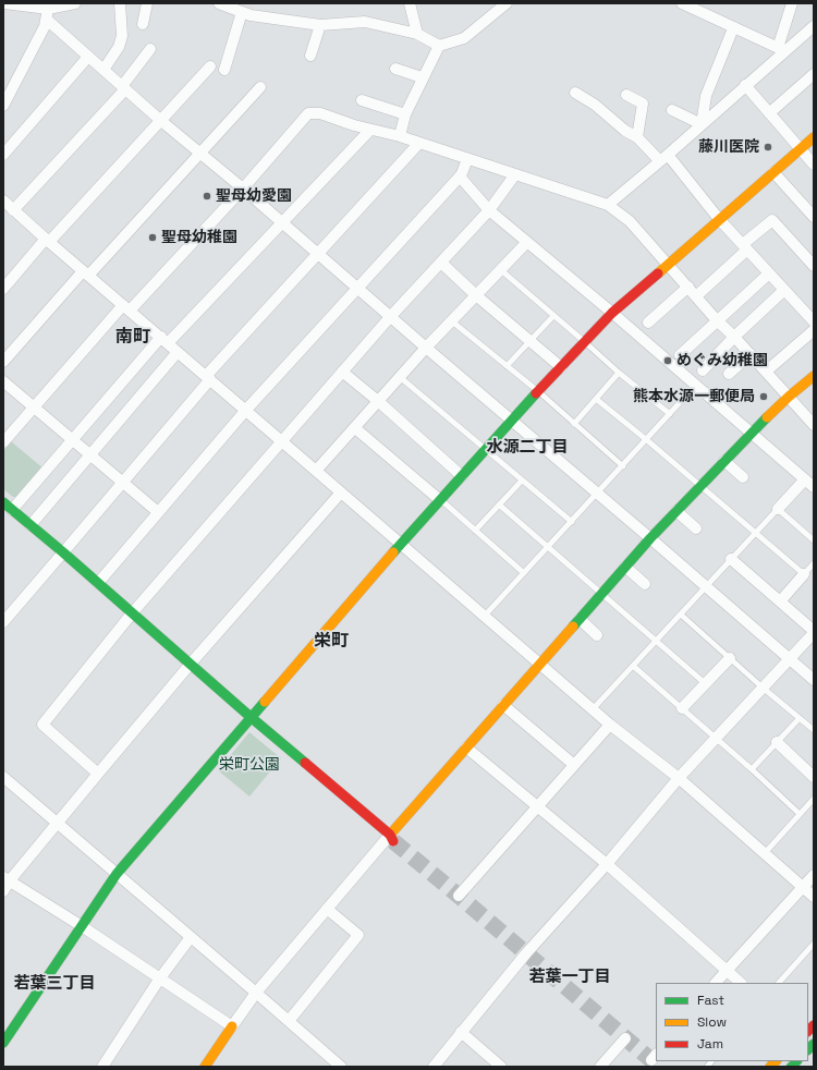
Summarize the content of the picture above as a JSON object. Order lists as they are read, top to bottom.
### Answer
{
  "districts": [
    "南町",
    "水源二丁目",
    "栄町",
    "若葉一丁目",
    "若葉三丁目"
  ],
  "parks": ["栄町公園"],
  "places": [
    "藤川医院",
    "聖母幼愛園",
    "聖母幼稚園",
    "めぐみ幼稚園",
    "熊本水源一郵便局"
  ],
  "legend": ["Fast", "Slow", "Jam"]
}
